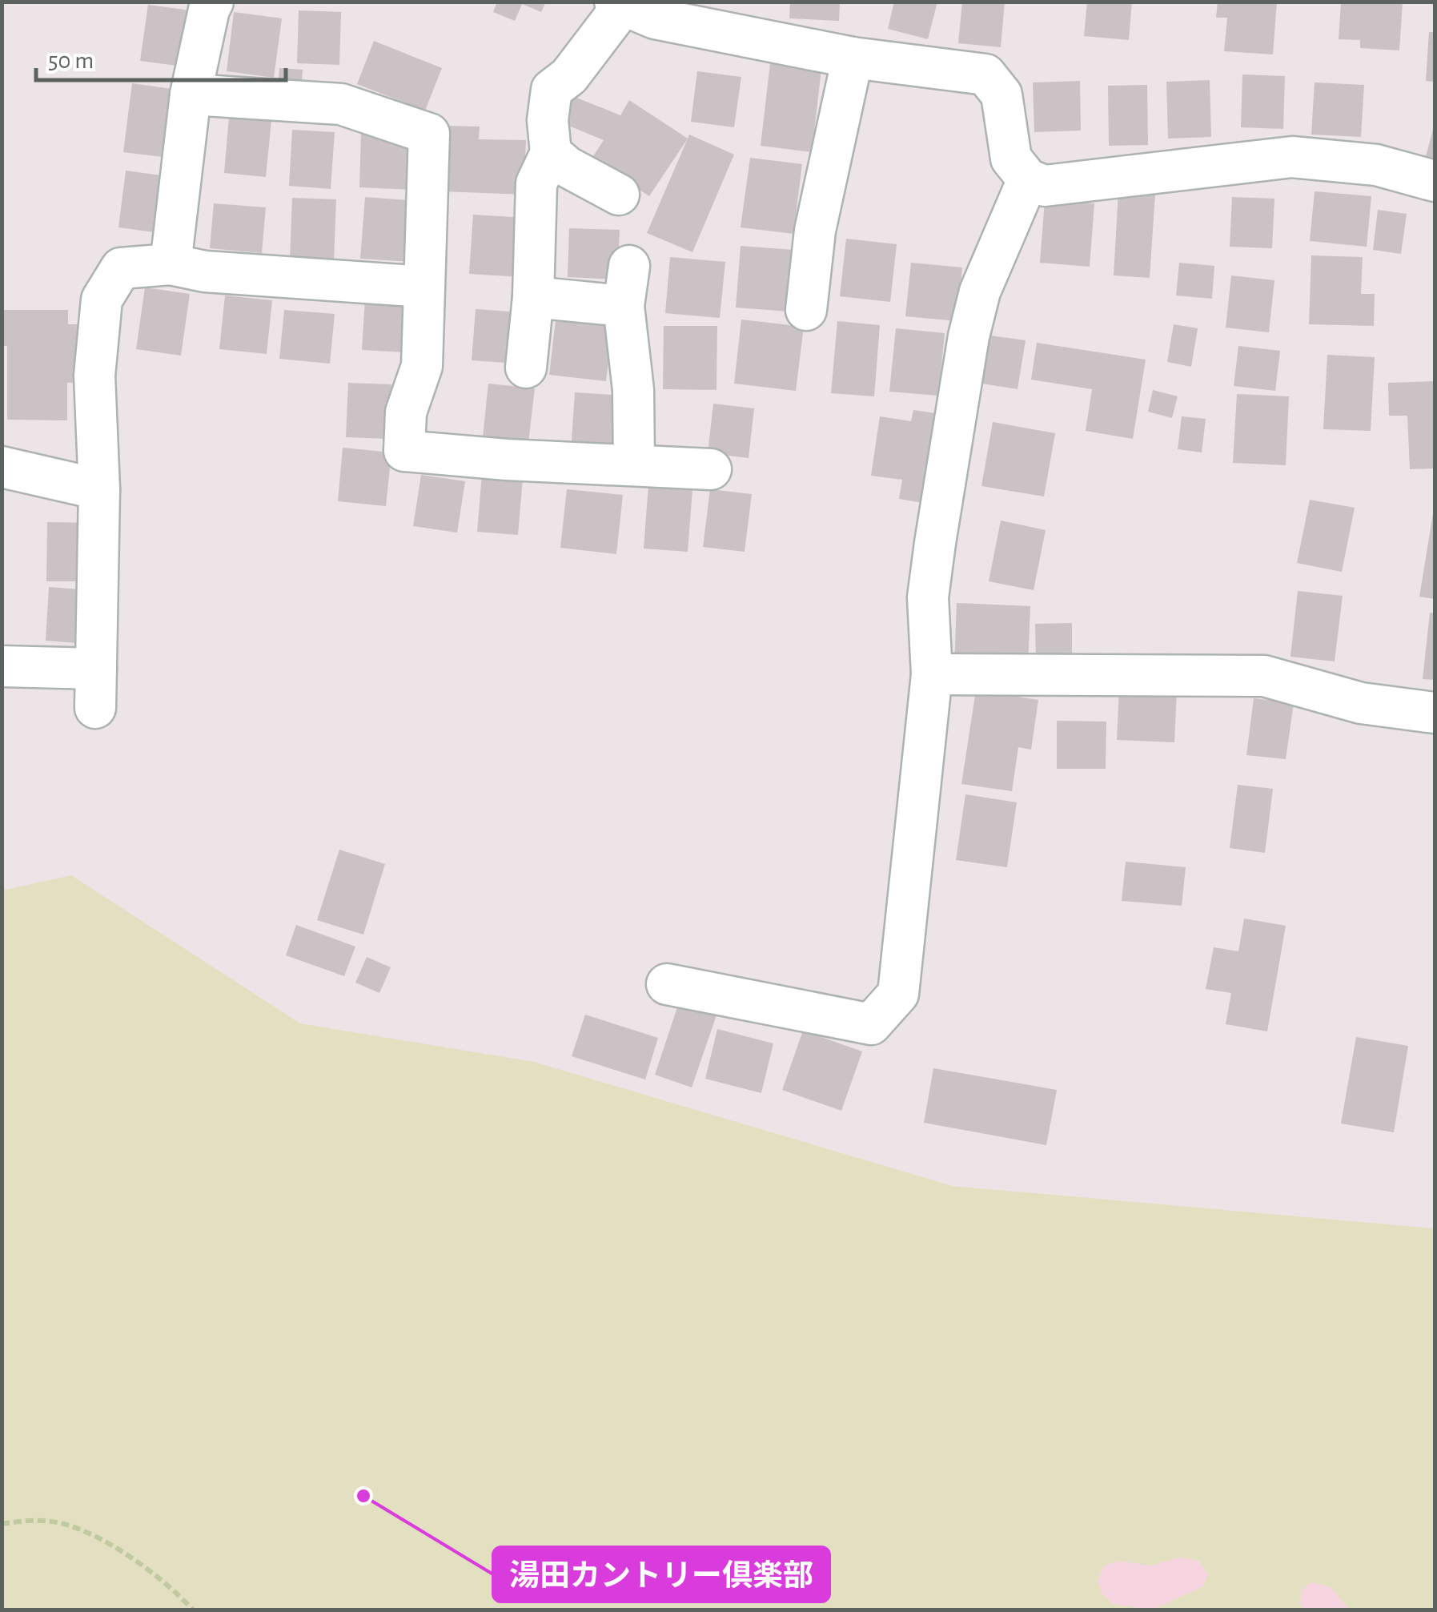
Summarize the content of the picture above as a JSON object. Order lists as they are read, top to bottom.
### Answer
{
  "places": ["湯田カントリー倶楽部"],
  "scale_bar": "50 m"
}
